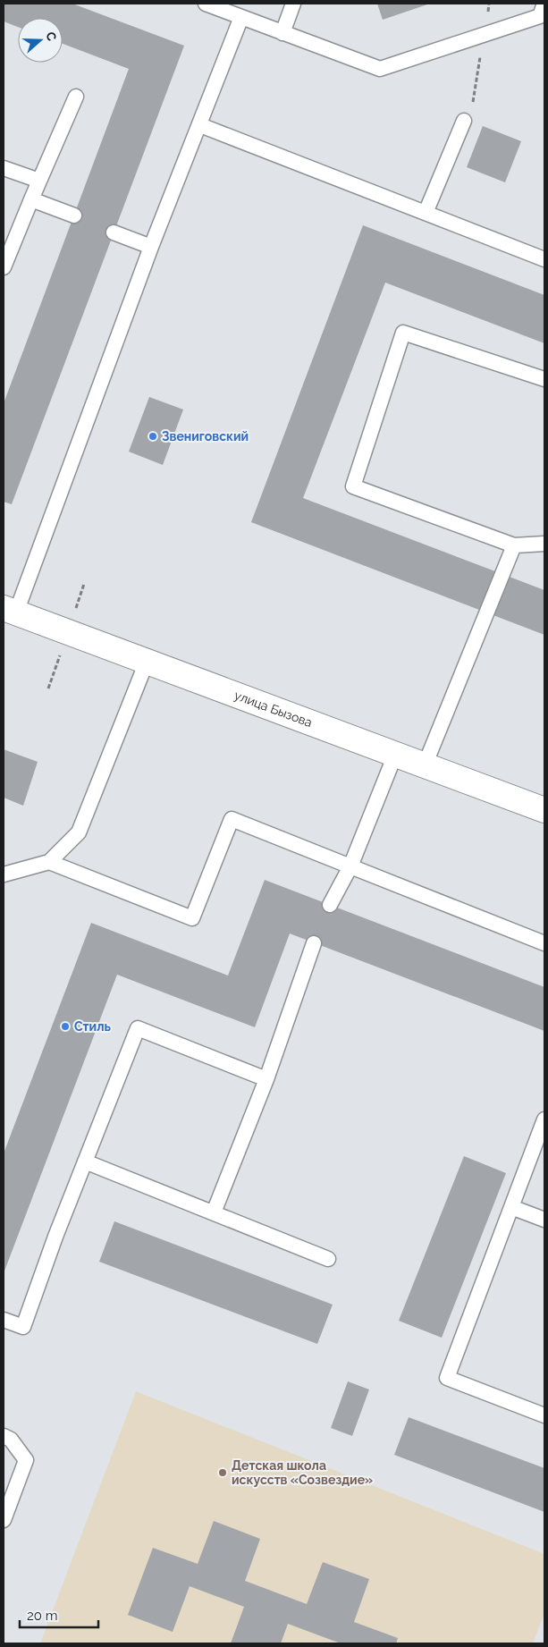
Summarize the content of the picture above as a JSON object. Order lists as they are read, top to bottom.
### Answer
{
  "streets": {
    "street": ["улица Бызова"]
  },
  "places": ["Звениговский", "Стиль", "Детская школа искусств «Созвездие»"],
  "scale_bar": "20 m",
  "north": "right"
}
